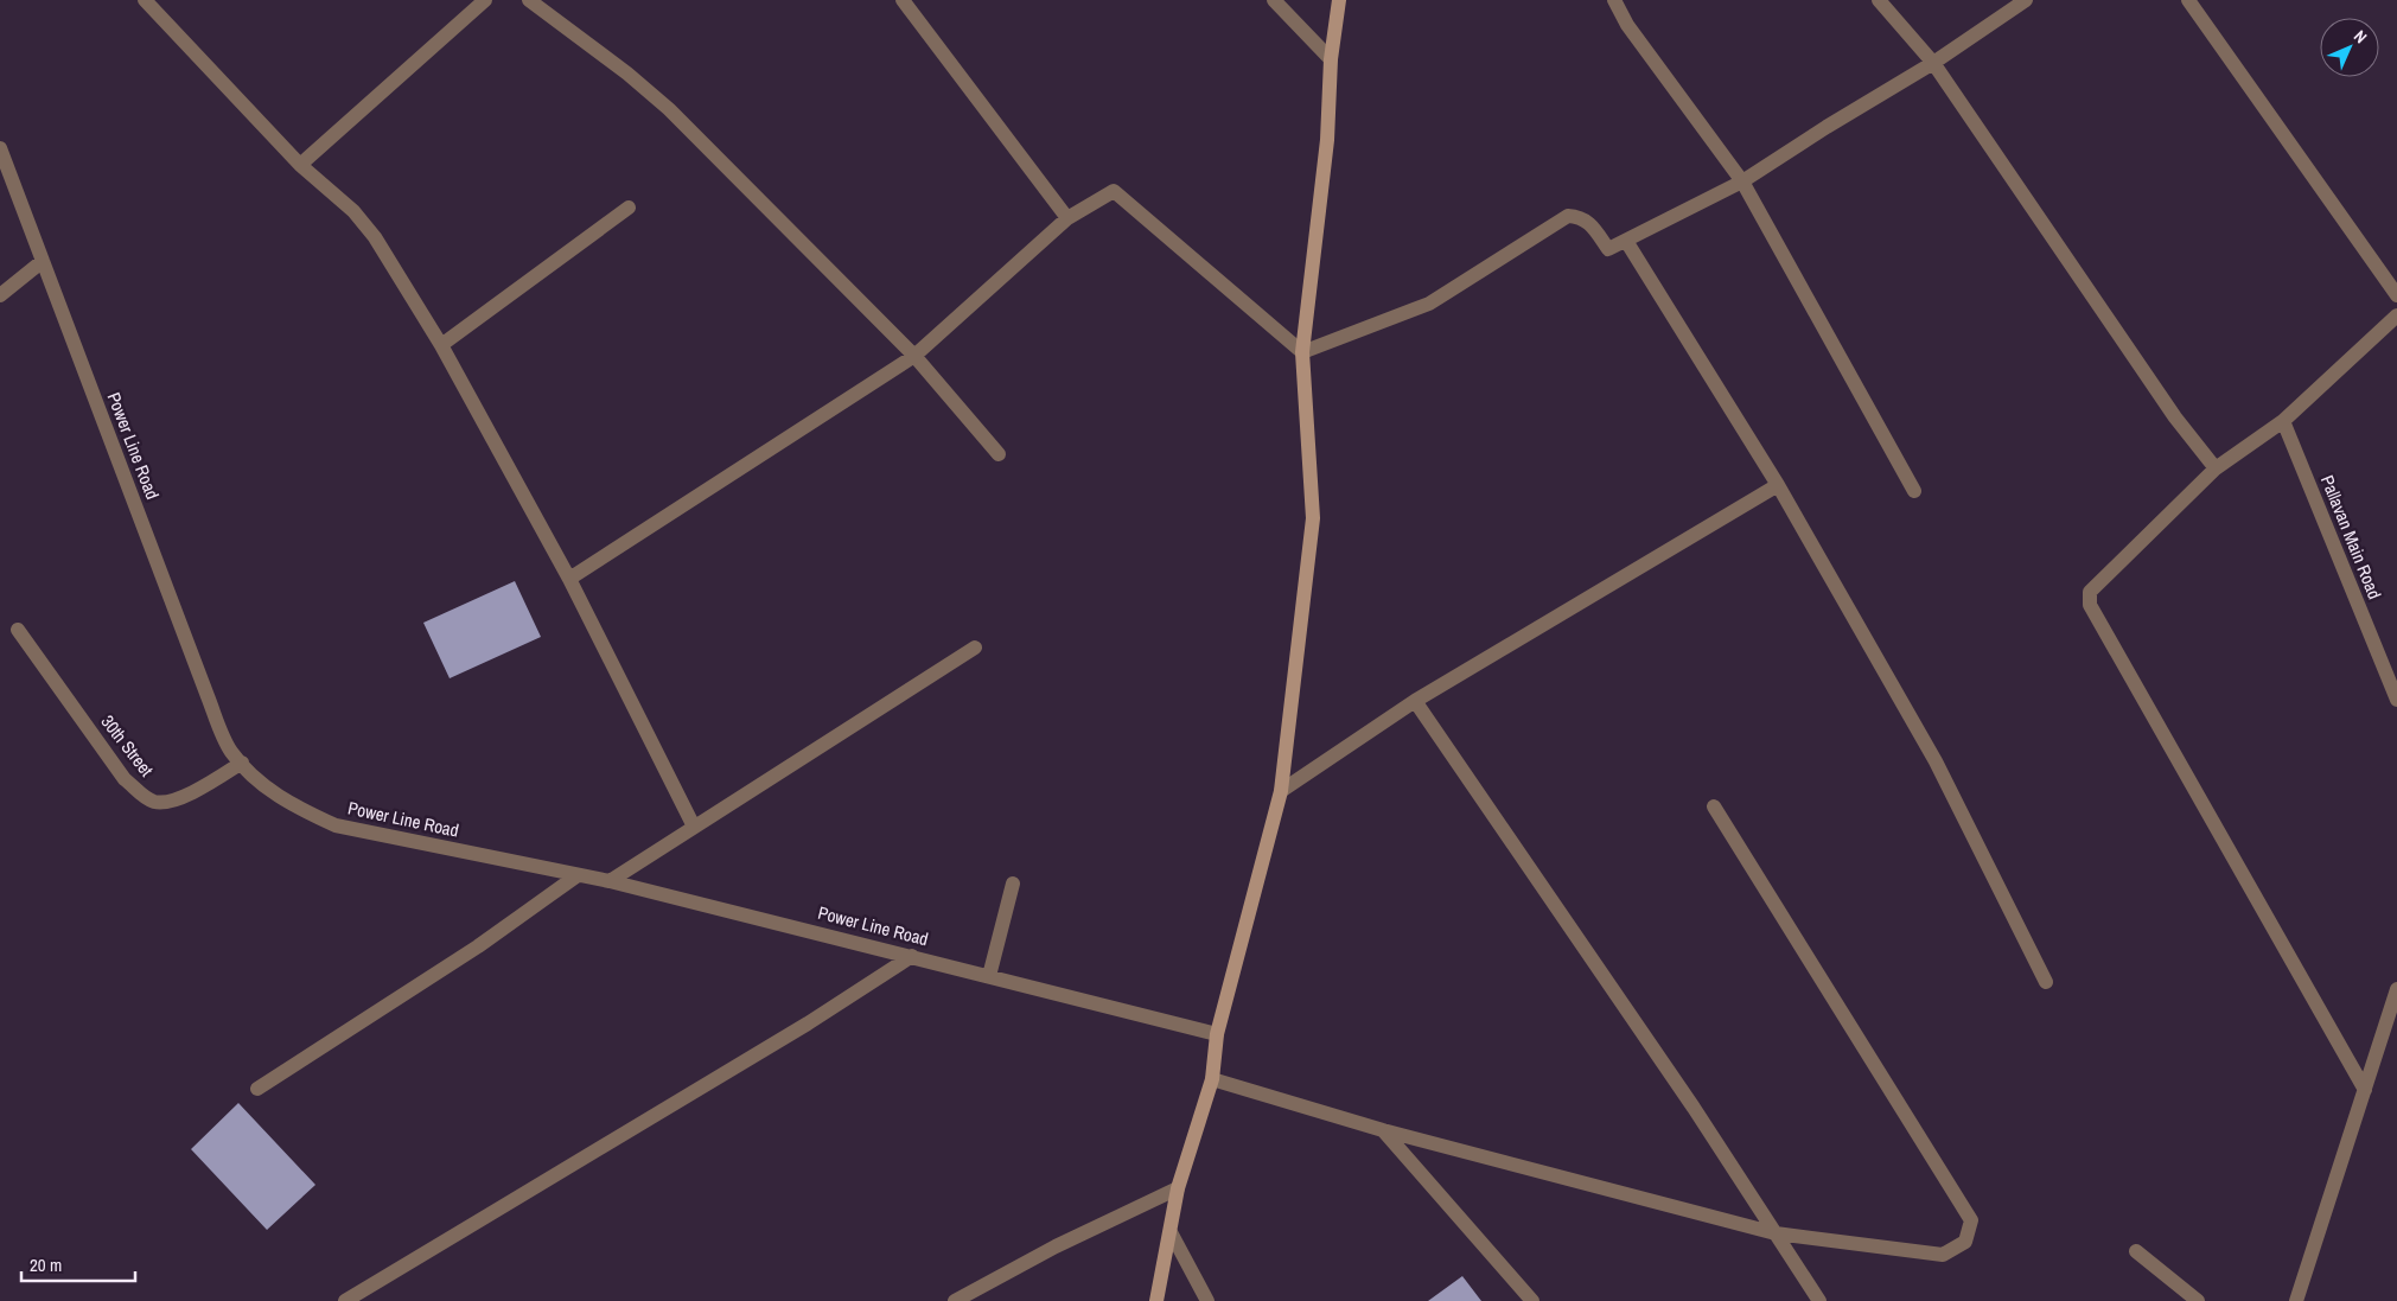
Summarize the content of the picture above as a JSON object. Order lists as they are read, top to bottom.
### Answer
{
  "streets": {
    "street": ["Power Line Road", "Pallavan Main Road", "30th Street"]
  },
  "crossings": [
    ["Power Line Road", "30th Street"]
  ],
  "scale_bar": "20 m",
  "north": "top right"
}
